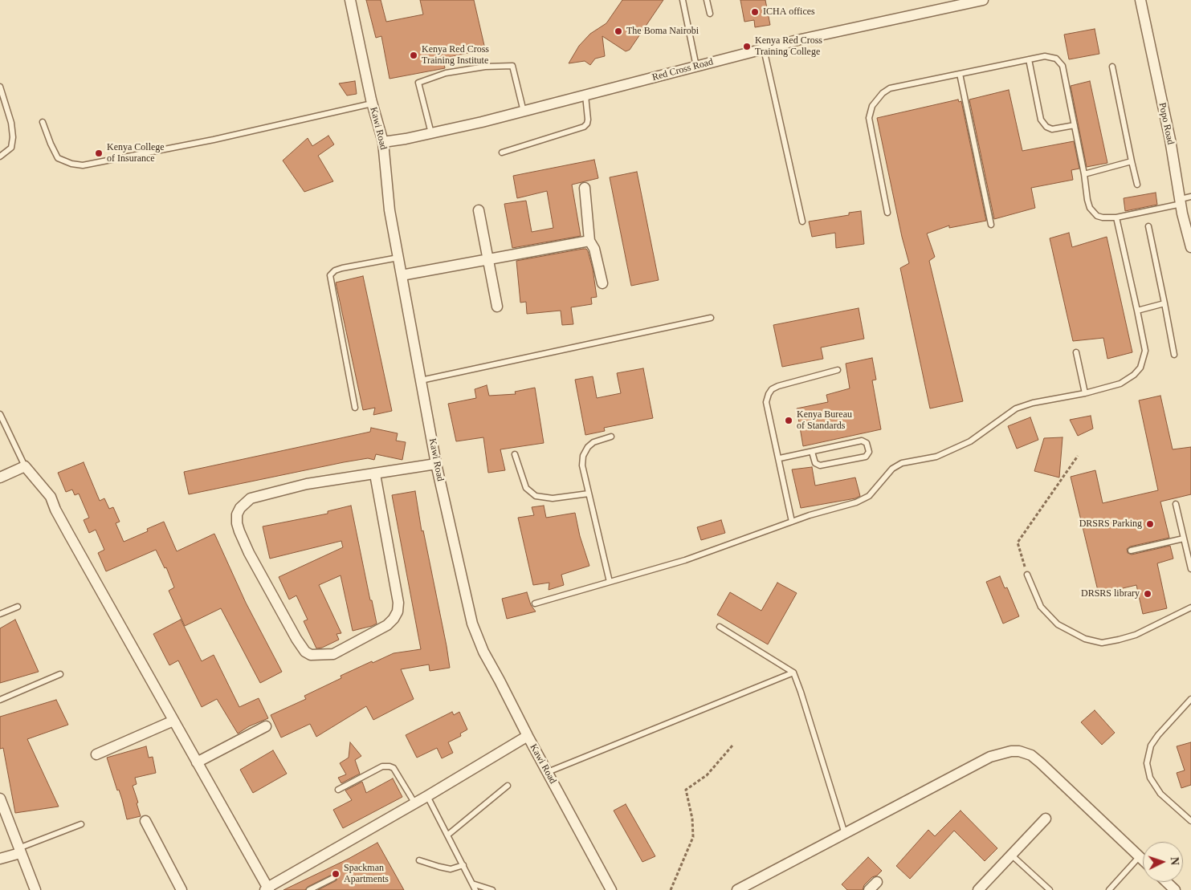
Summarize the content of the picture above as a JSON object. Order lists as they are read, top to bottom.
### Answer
{
  "streets": {
    "street": ["Red Cross Road", "Popo Road", "Kawi Road"]
  },
  "crossings": [
    ["Red Cross Road", "Kawi Road"]
  ],
  "places": [
    "ICHA offices",
    "The Boma Nairobi",
    "Kenya Red Cross Training College",
    "Kenya Red Cross Training Institute",
    "Kenya College of Insurance",
    "Kenya Bureau of Standards",
    "DRSRS Parking",
    "DRSRS library",
    "Spackman Apartments"
  ],
  "north": "right"
}
